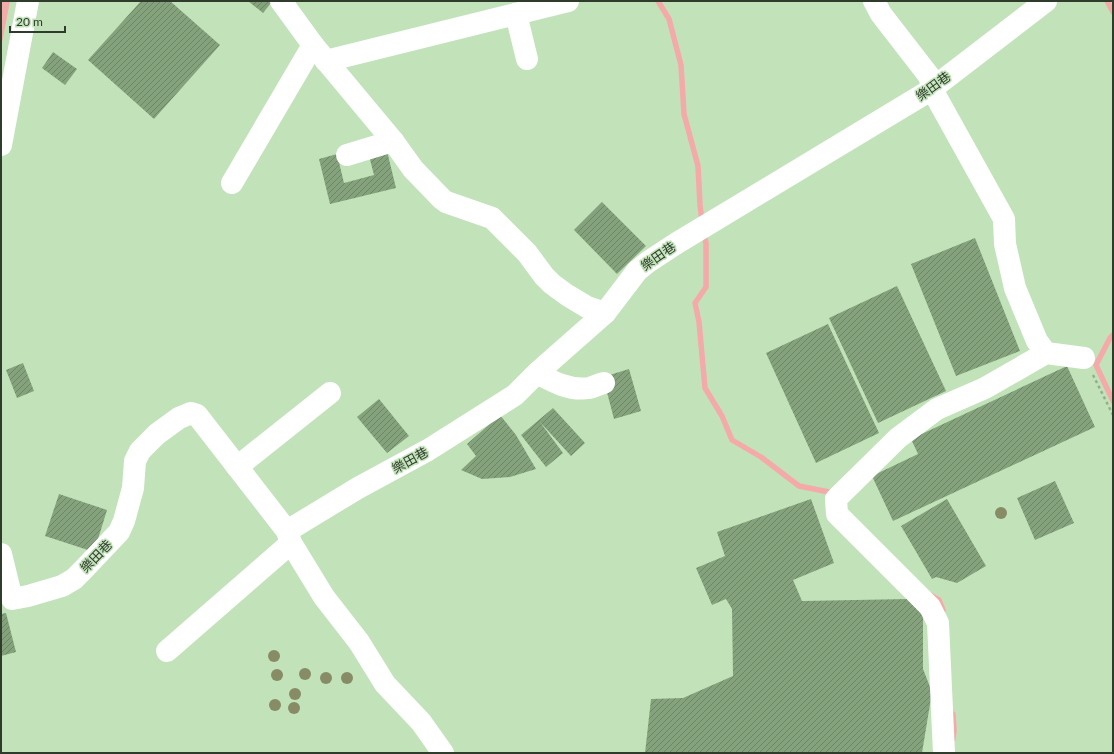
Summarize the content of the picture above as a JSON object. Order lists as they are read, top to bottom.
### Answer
{
  "streets": {
    "street": ["樂田巷"]
  },
  "scale_bar": "20 m"
}
